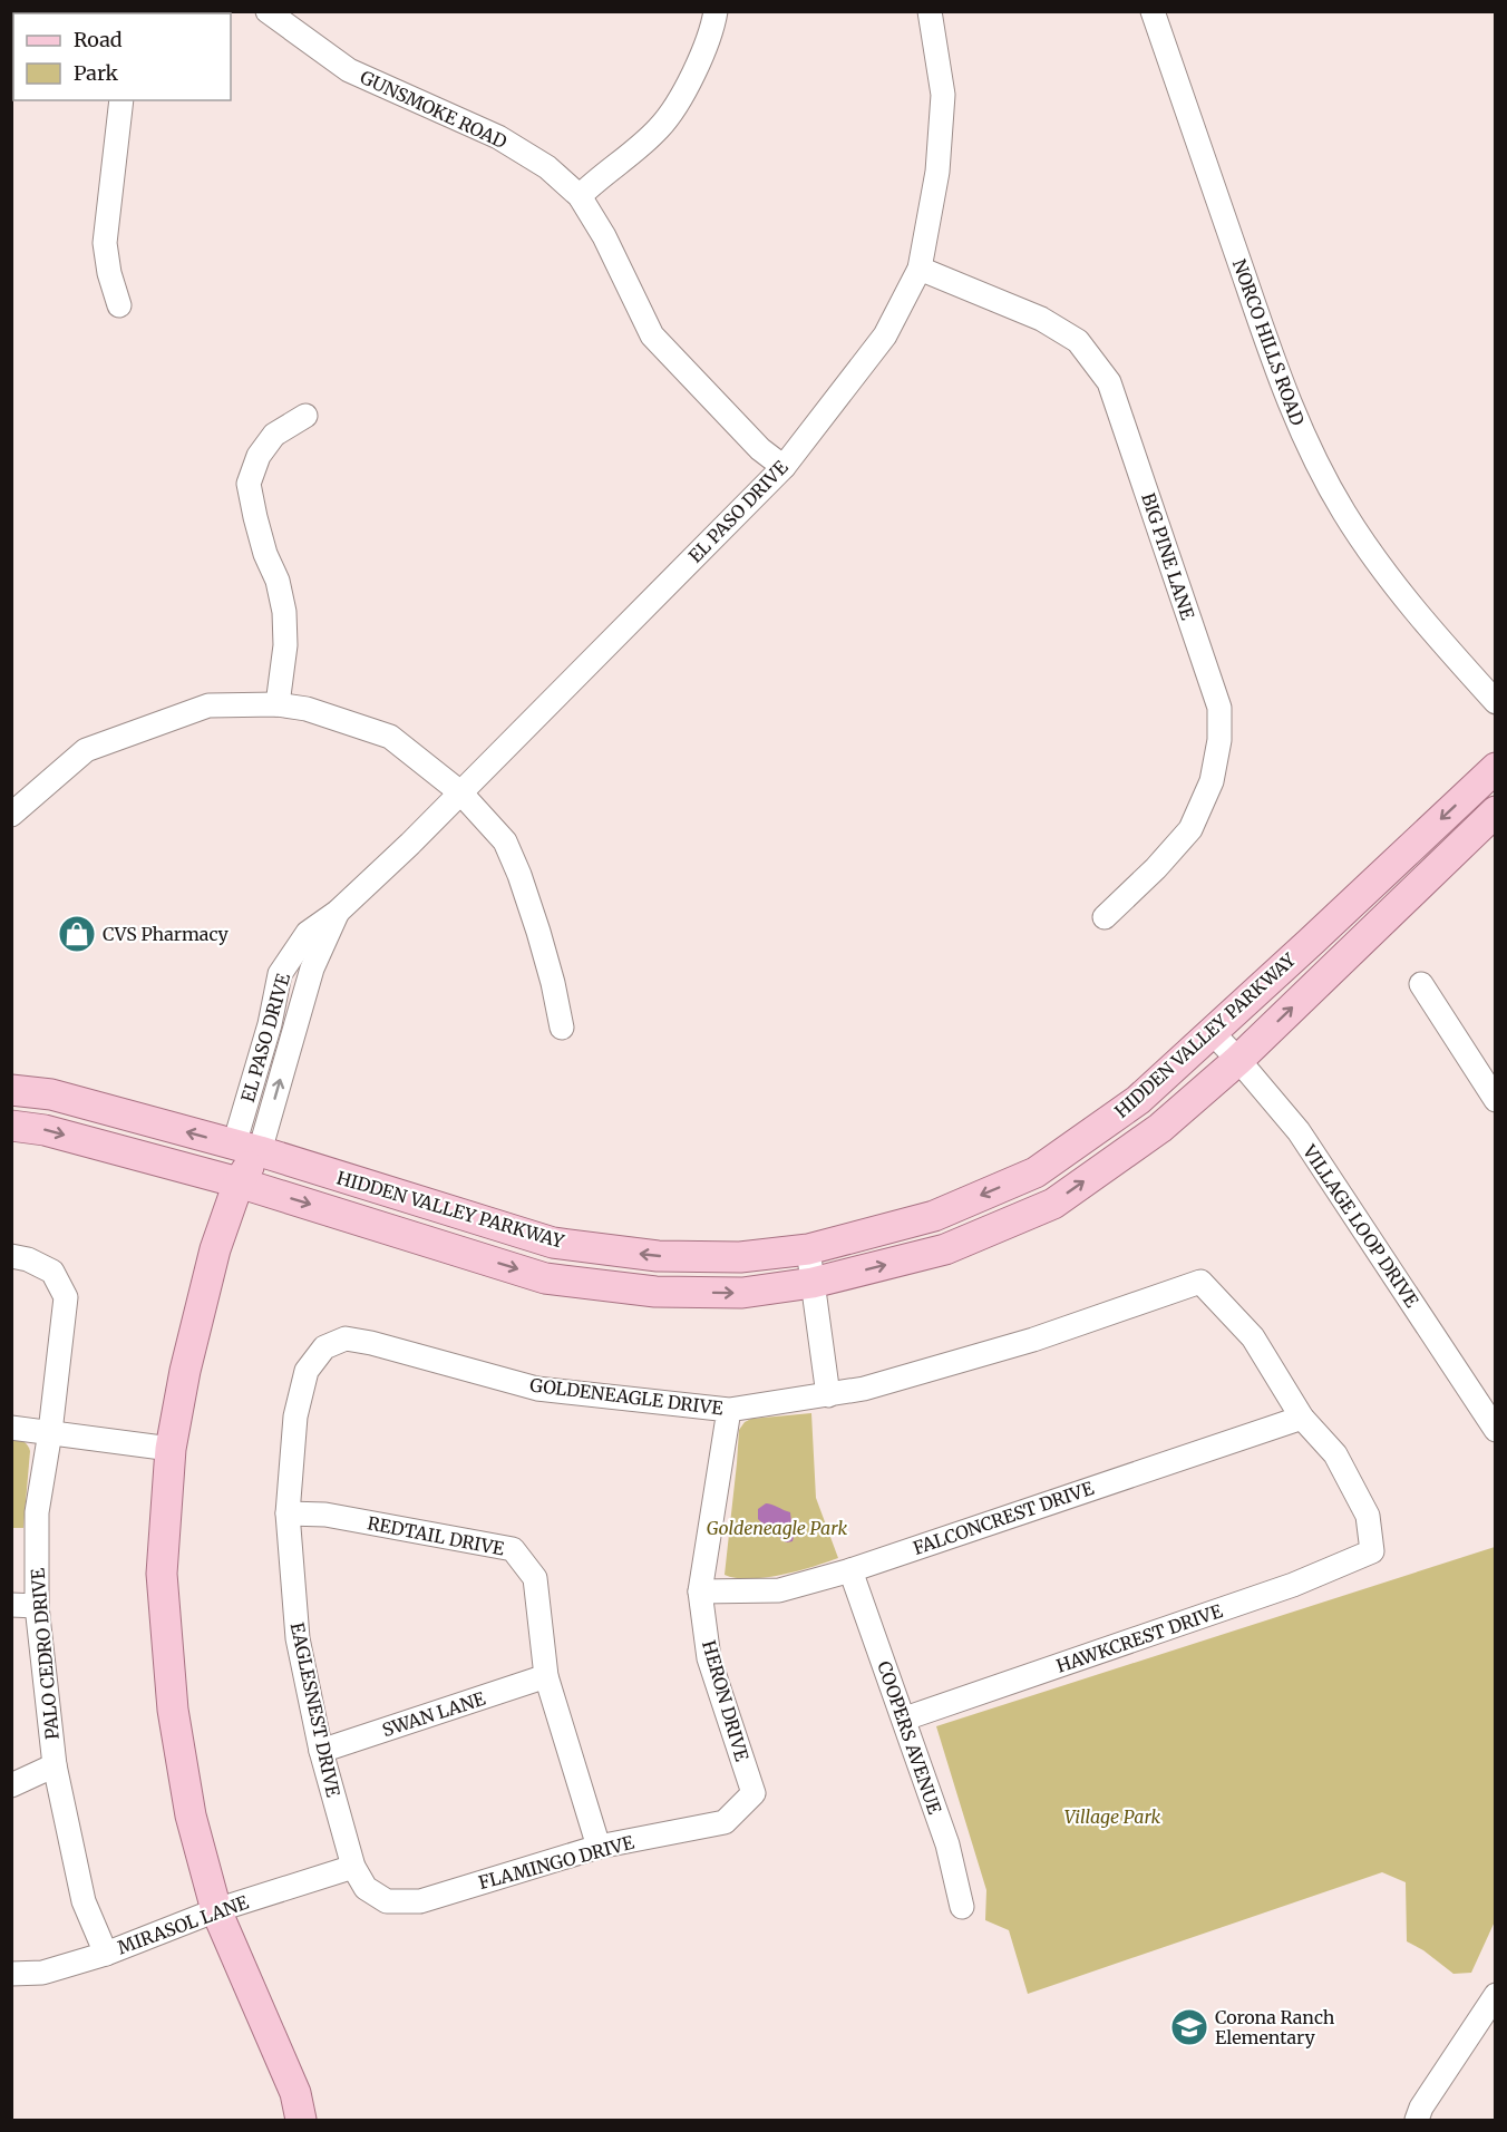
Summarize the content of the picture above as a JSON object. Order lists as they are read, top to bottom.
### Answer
{
  "streets": {
    "main road": ["HIDDEN VALLEY PARKWAY"],
    "street": [
      "GUNSMOKE ROAD",
      "NORCO HILLS ROAD",
      "EL PASO DRIVE",
      "BIG PINE LANE",
      "VILLAGE LOOP DRIVE",
      "GOLDENEAGLE DRIVE",
      "FALCONCREST DRIVE",
      "REDTAIL DRIVE",
      "HAWKCREST DRIVE",
      "PALO CEDRO DRIVE",
      "HERON DRIVE",
      "EAGLESNEST DRIVE",
      "SWAN LANE",
      "COOPERS AVENUE",
      "FLAMINGO DRIVE",
      "MIRASOL LANE"
    ]
  },
  "crossings": [
    ["GUNSMOKE ROAD", "EL PASO DRIVE"],
    ["EL PASO DRIVE", "BIG PINE LANE"],
    ["EL PASO DRIVE", "HIDDEN VALLEY PARKWAY"],
    ["HIDDEN VALLEY PARKWAY", "VILLAGE LOOP DRIVE"],
    ["GOLDENEAGLE DRIVE", "FALCONCREST DRIVE"],
    ["GOLDENEAGLE DRIVE", "HAWKCREST DRIVE"],
    ["GOLDENEAGLE DRIVE", "HERON DRIVE"],
    ["GOLDENEAGLE DRIVE", "EAGLESNEST DRIVE"],
    ["FALCONCREST DRIVE", "HAWKCREST DRIVE"],
    ["FALCONCREST DRIVE", "HERON DRIVE"],
    ["FALCONCREST DRIVE", "COOPERS AVENUE"],
    ["REDTAIL DRIVE", "EAGLESNEST DRIVE"],
    ["REDTAIL DRIVE", "SWAN LANE"],
    ["REDTAIL DRIVE", "FLAMINGO DRIVE"],
    ["HAWKCREST DRIVE", "COOPERS AVENUE"],
    ["PALO CEDRO DRIVE", "MIRASOL LANE"],
    ["HERON DRIVE", "FLAMINGO DRIVE"],
    ["EAGLESNEST DRIVE", "SWAN LANE"],
    ["EAGLESNEST DRIVE", "FLAMINGO DRIVE"],
    ["EAGLESNEST DRIVE", "MIRASOL LANE"]
  ],
  "parks": ["Goldeneagle Park", "Village Park"],
  "places": {
    "shop": ["CVS Pharmacy"],
    "school or university": ["Corona Ranch Elementary"]
  },
  "legend": ["Road", "Park"]
}
